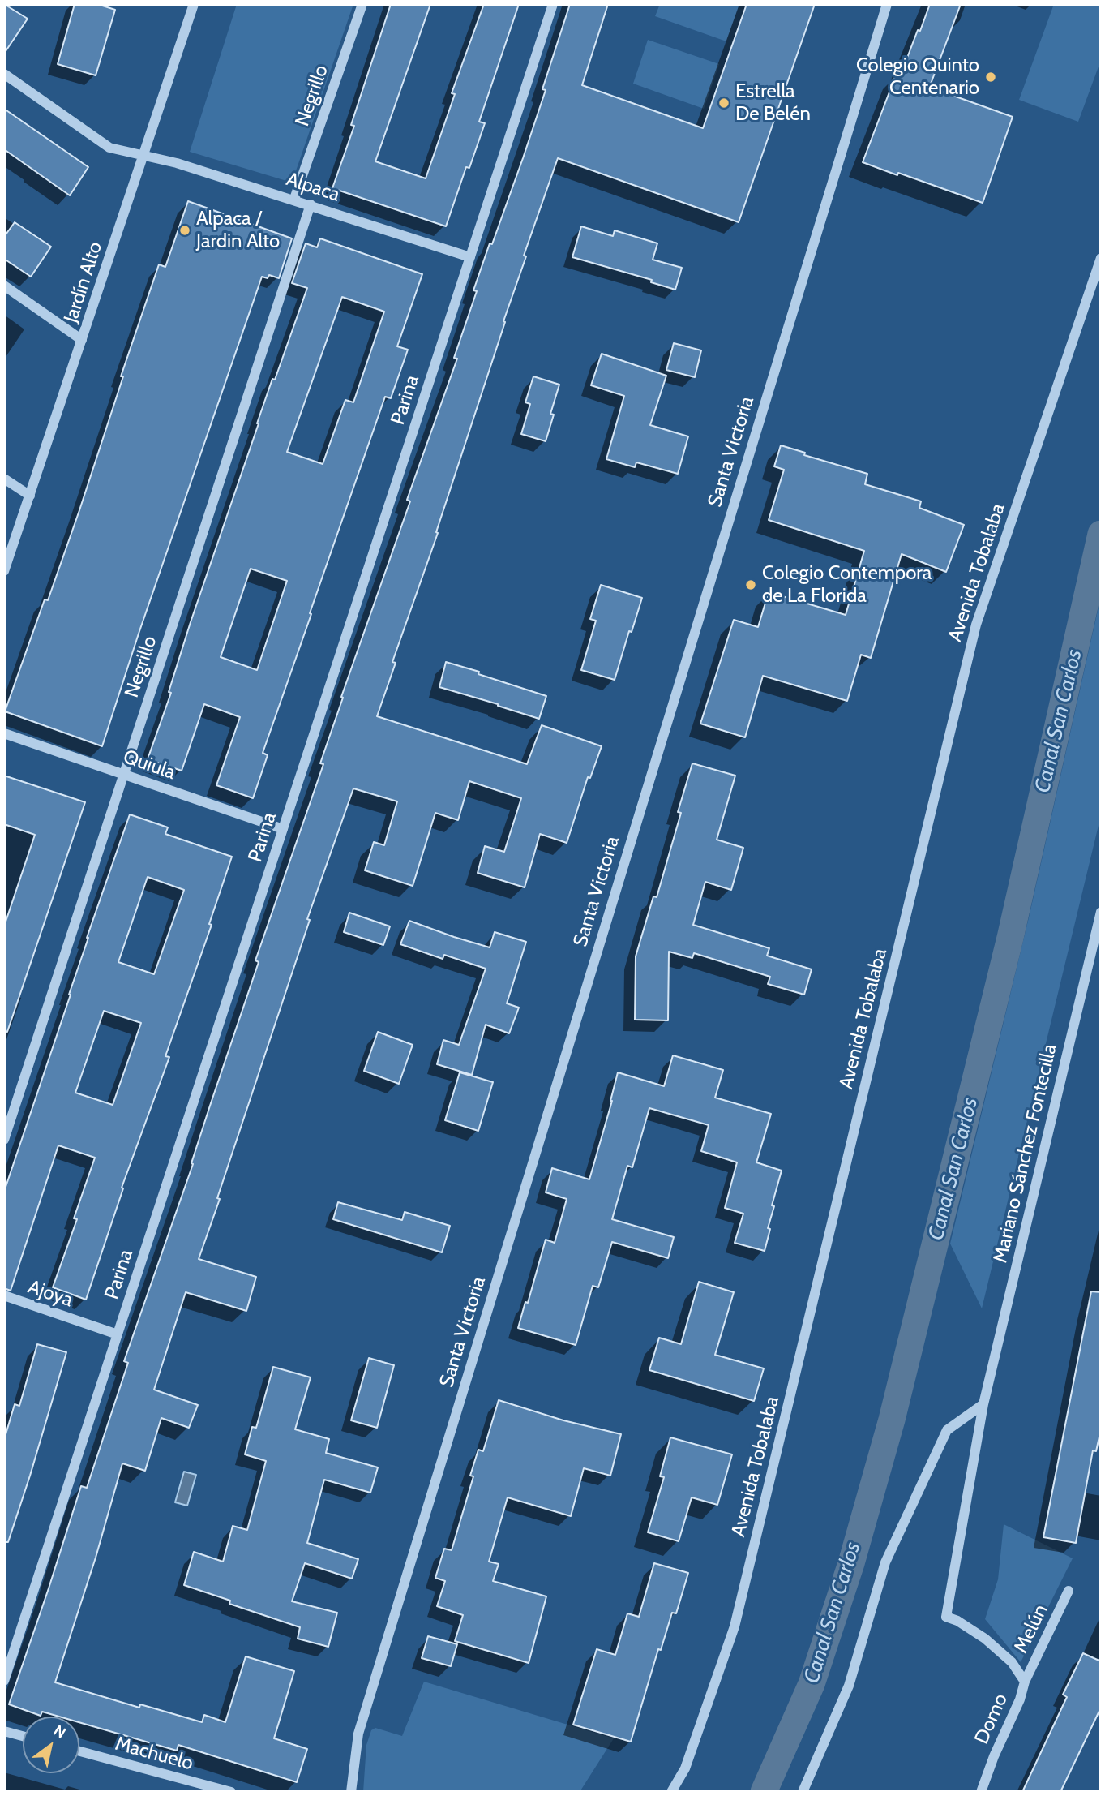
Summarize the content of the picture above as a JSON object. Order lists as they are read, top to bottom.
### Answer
{
  "streets": {
    "street": [
      "Negrillo",
      "Alpaca",
      "Jardín Alto",
      "Parina",
      "Santa Victoria",
      "Avenida Tobalaba",
      "Quiula",
      "Mariano Sánchez Fontecilla",
      "Ajoya",
      "Melún",
      "Domo",
      "Machuelo"
    ]
  },
  "crossings": [
    ["Negrillo", "Alpaca"],
    ["Negrillo", "Quiula"],
    ["Alpaca", "Jardín Alto"],
    ["Alpaca", "Parina"],
    ["Parina", "Quiula"],
    ["Parina", "Ajoya"],
    ["Mariano Sánchez Fontecilla", "Domo"],
    ["Melún", "Domo"]
  ],
  "water": ["Canal San Carlos"],
  "places": [
    "Colegio Quinto Centenario",
    "Estrella De Belén",
    "Alpaca / Jardin Alto",
    "Colegio Contempora de La Florida"
  ],
  "north": "top right"
}
